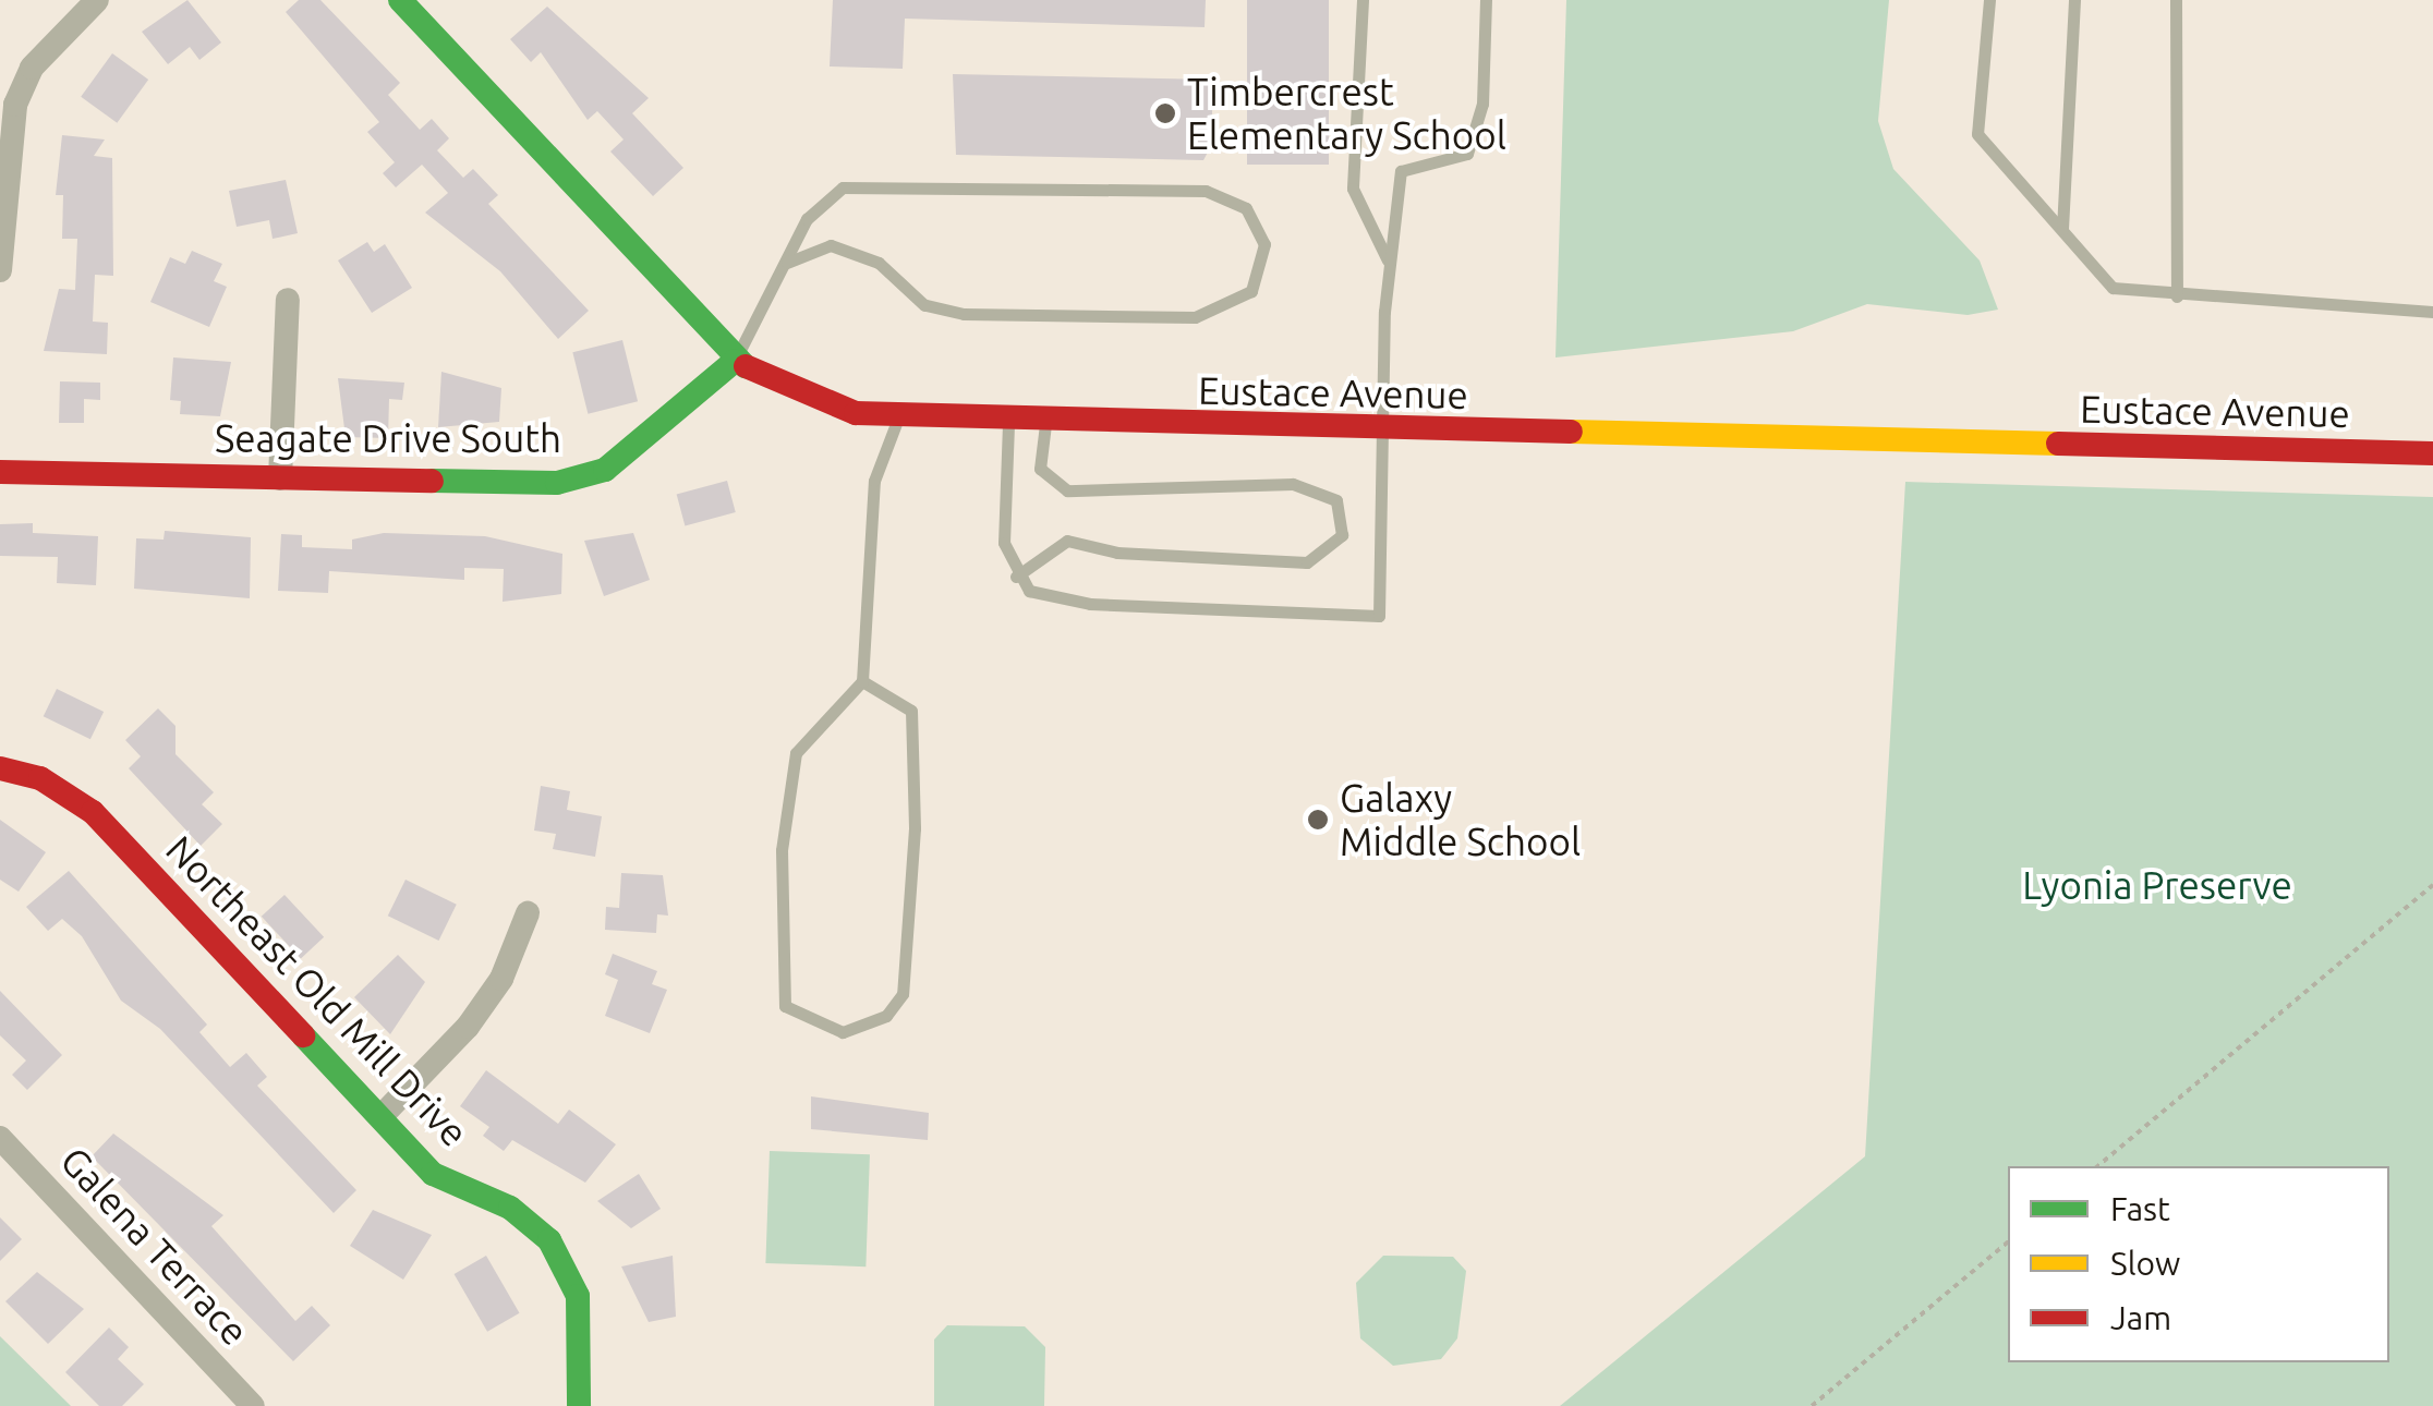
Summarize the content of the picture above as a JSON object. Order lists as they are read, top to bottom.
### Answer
{
  "streets": {
    "street": [
      "Eustace Avenue",
      "Seagate Drive South",
      "Northeast Old Mill Drive",
      "Galena Terrace"
    ]
  },
  "crossings": [
    ["Eustace Avenue", "Seagate Drive South"]
  ],
  "parks": ["Lyonia Preserve"],
  "places": ["Timbercrest Elementary School", "Galaxy Middle School"],
  "legend": ["Fast", "Slow", "Jam"]
}
